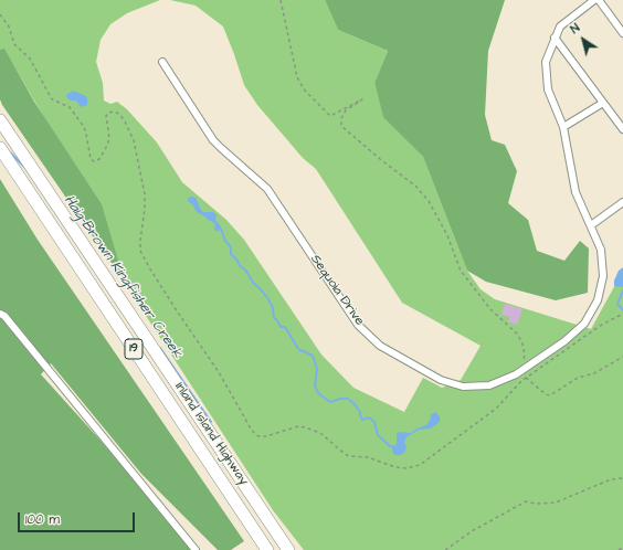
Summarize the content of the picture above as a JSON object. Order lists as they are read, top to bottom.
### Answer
{
  "streets": {
    "highway": ["19", "Inland Island Highway"],
    "street": ["Sequoia Drive"]
  },
  "water": ["Haig-Brown Kingfisher Creek"],
  "scale_bar": "100 m",
  "north": "top left"
}
